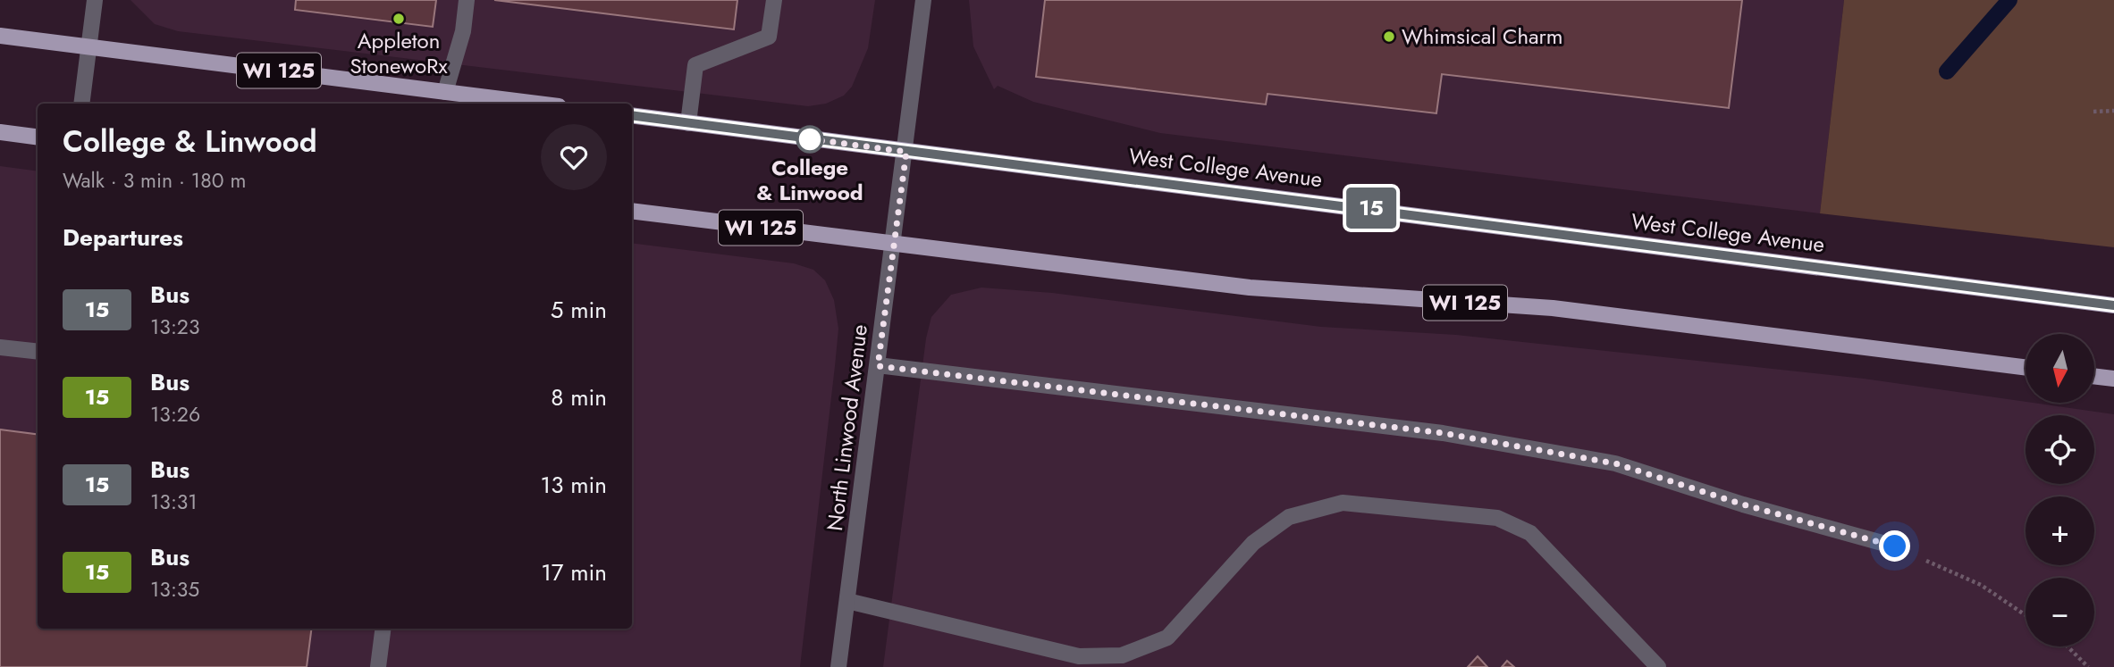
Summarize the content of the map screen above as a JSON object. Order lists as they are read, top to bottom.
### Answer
{
  "streets": {
    "main road": ["WI 125", "West College Avenue"],
    "street": ["North Linwood Avenue"]
  },
  "crossings": [
    ["WI 125", "North Linwood Avenue"],
    ["West College Avenue", "North Linwood Avenue"]
  ],
  "places": ["Appleton StonewoRx", "Whimsical Charm", "College & Linwood"],
  "lines": ["bus line 15"],
  "north": "bottom",
  "page": {
    "on_map": "15",
    "heading": [
      ["College & Linwood", "Walk · 3 min · 180 m"],
      "Departures"
    ],
    "list": [
      {
        "mark": "15",
        "name": "Bus",
        "note": "13:23",
        "value": "5 min"
      },
      {
        "mark": "15",
        "name": "Bus",
        "note": "13:26",
        "value": "8 min"
      },
      {
        "mark": "15",
        "name": "Bus",
        "note": "13:31",
        "value": "13 min"
      },
      {
        "mark": "15",
        "name": "Bus",
        "note": "13:35",
        "value": "17 min"
      }
    ],
    "map_buttons": ["+", "−"]
  }
}
